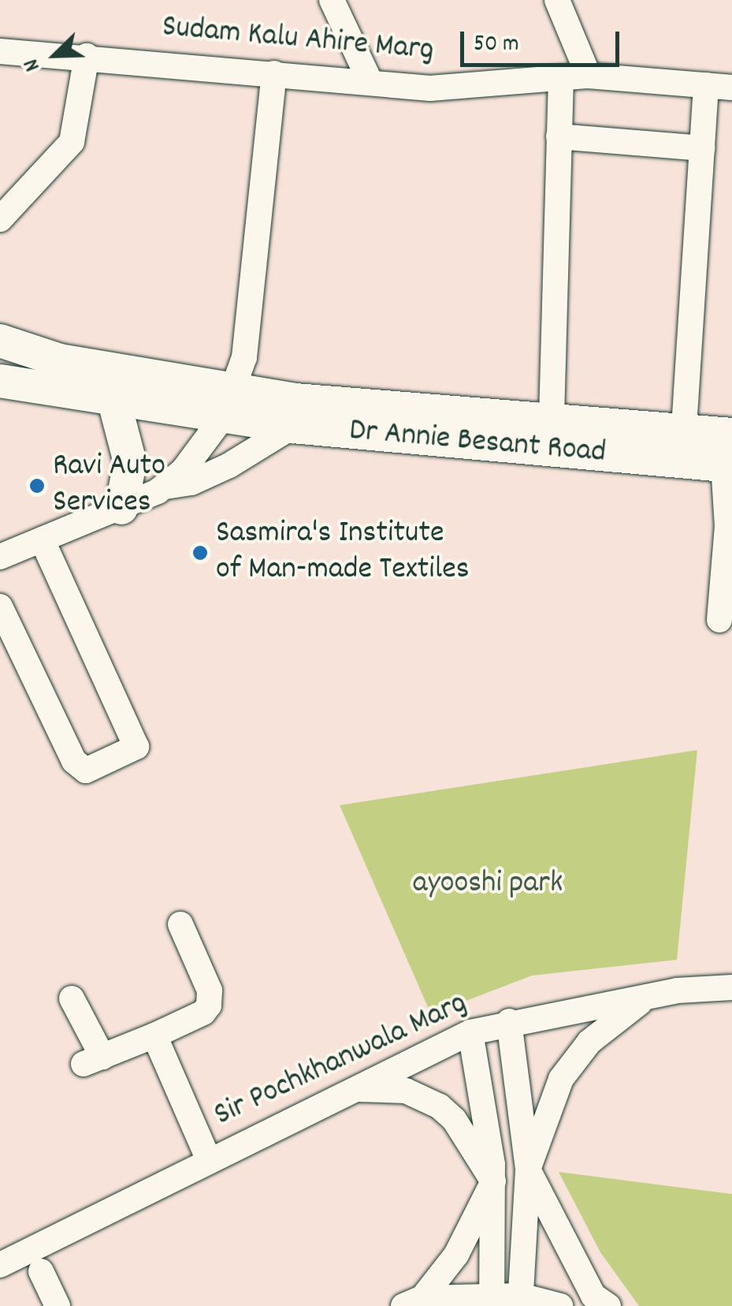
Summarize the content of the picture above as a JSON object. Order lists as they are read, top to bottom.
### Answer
{
  "streets": {
    "main road": ["Dr Annie Besant Road"],
    "street": ["Sudam Kalu Ahire Marg", "Sir Pochkhanwala Marg"]
  },
  "parks": ["ayooshi park"],
  "places": ["Ravi Auto Services", "Sasmira's Institute of Man-made Textiles"],
  "scale_bar": "50 m",
  "north": "bottom left"
}
